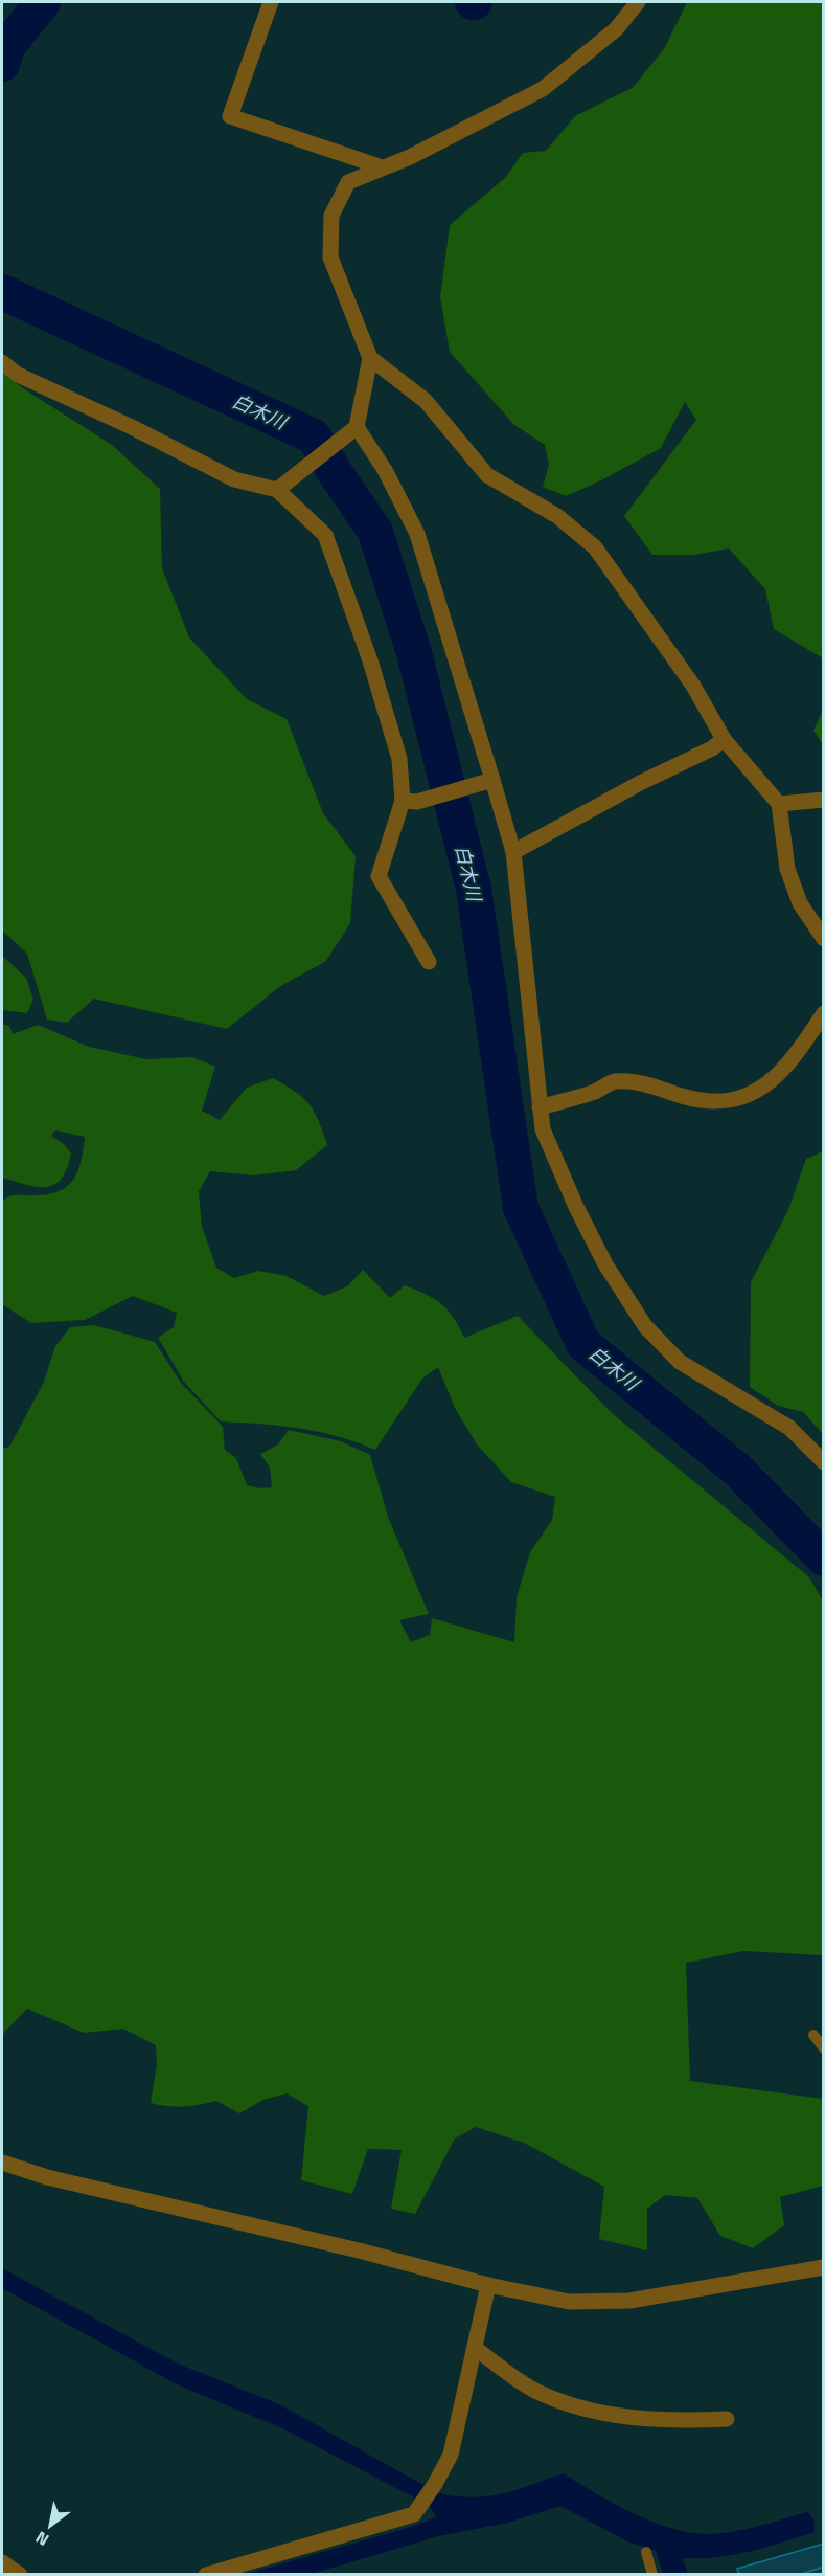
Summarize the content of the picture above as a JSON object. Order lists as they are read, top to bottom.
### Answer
{
  "water": ["白木川"],
  "north": "bottom left"
}
